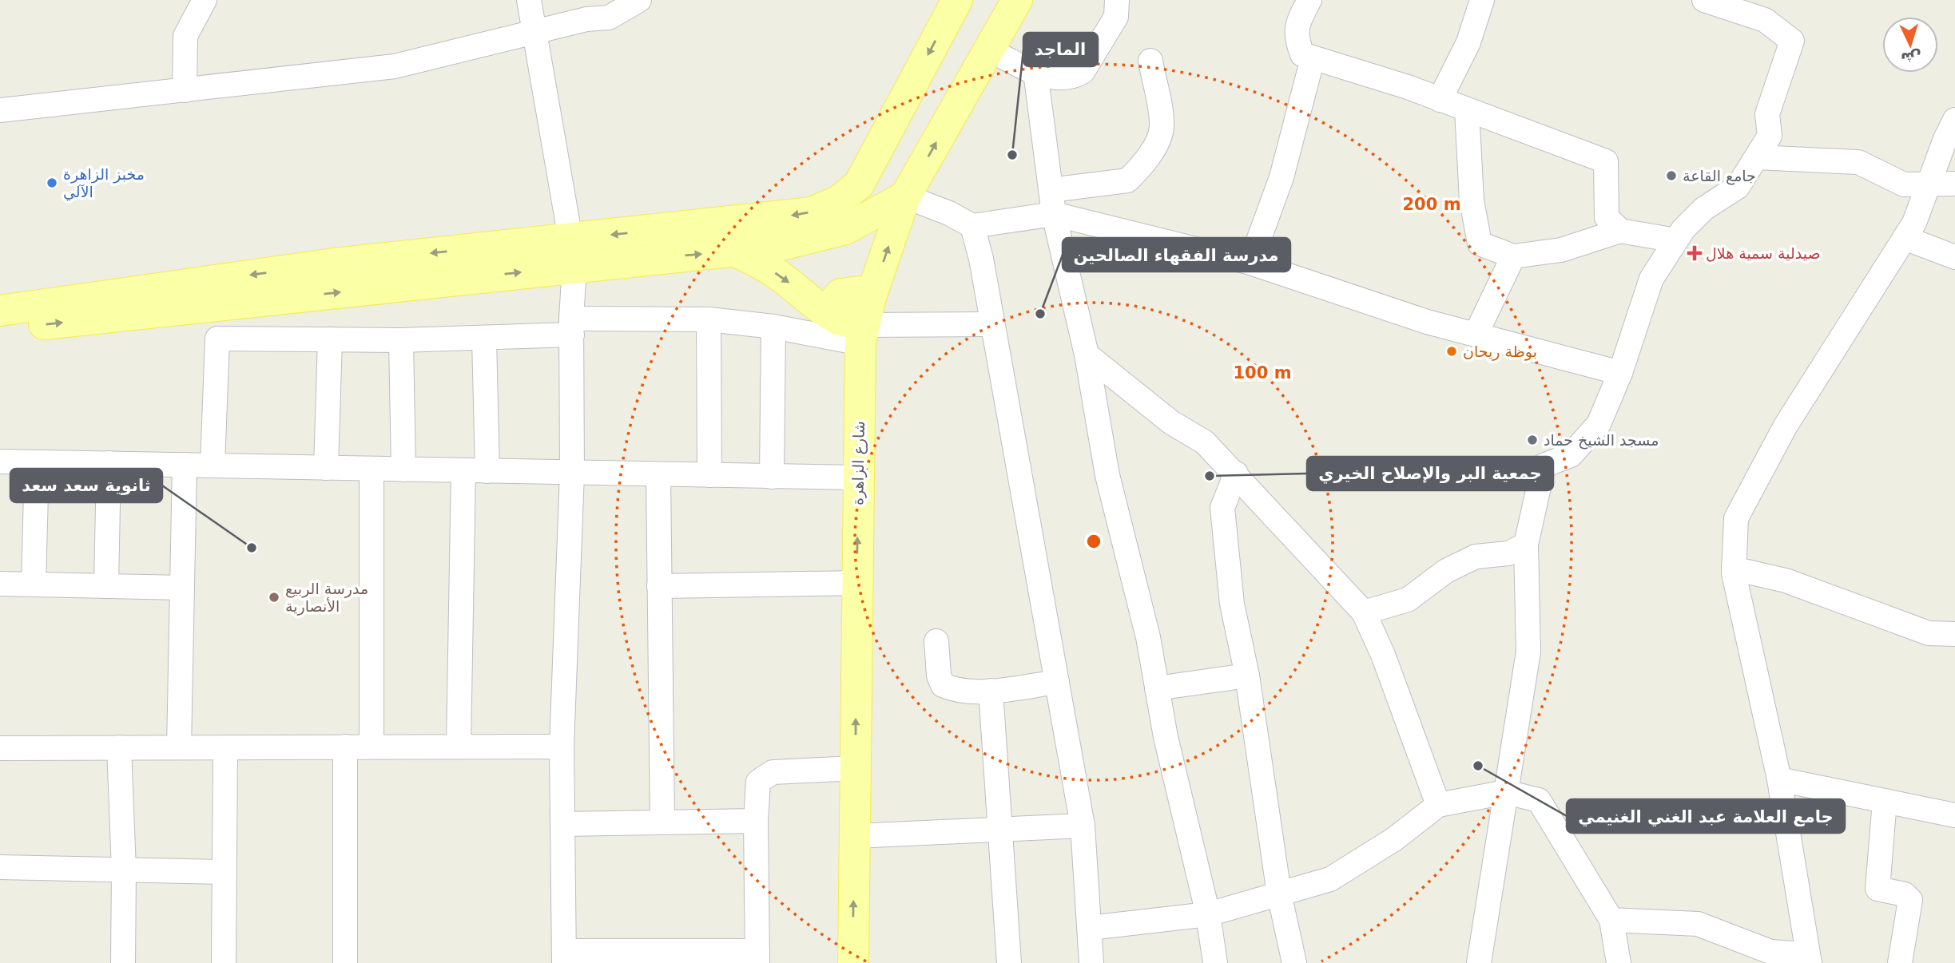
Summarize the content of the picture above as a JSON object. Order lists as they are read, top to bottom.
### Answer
{
  "streets": {
    "main road": ["شارع الزاهرة"]
  },
  "one_way": ["شارع الزاهرة"],
  "places": {
    "other": [
      "الماجد",
      "جامع القاعة",
      "مخبز الزاهرة الآلي",
      "مدرسة الفقهاء الصالحين",
      "بوظة ريحان",
      "مسجد الشيخ حماد",
      "جمعية البر والإصلاح الخيري",
      "ثانوية سعد سعد",
      "مدرسة الربيع الأنصارية",
      "جامع العلامة عبد الغني الغنيمي"
    ],
    "health": ["صيدلية سمية هلال"]
  },
  "north": "bottom",
  "rings": ["200 m", "100 m"]
}
